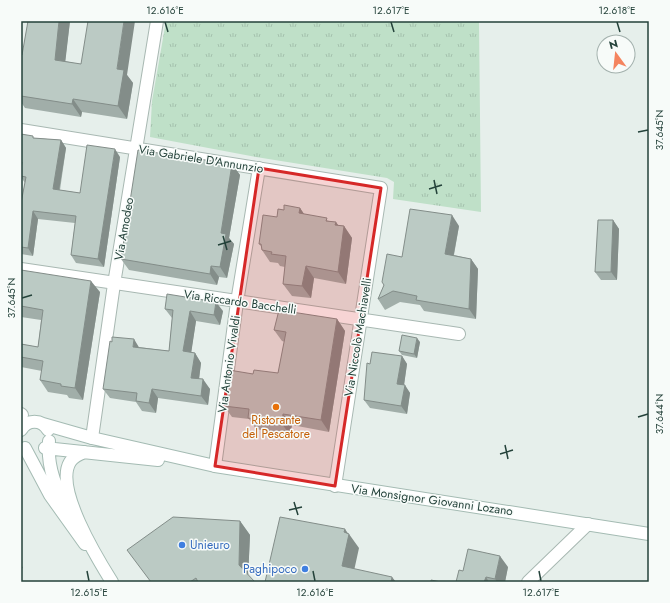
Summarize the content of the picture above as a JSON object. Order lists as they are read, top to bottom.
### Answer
{
  "streets": {
    "street": [
      "Via Gabriele D'Annunzio",
      "Via Amodeo",
      "Via Riccardo Bacchelli",
      "Via Niccolò Machiavelli",
      "Via Antonio Vivaldi",
      "Via Monsignor Giovanni Lozano"
    ]
  },
  "crossings": [
    ["Via Gabriele D'Annunzio", "Via Amodeo"],
    ["Via Gabriele D'Annunzio", "Via Niccolò Machiavelli"],
    ["Via Gabriele D'Annunzio", "Via Antonio Vivaldi"],
    ["Via Amodeo", "Via Riccardo Bacchelli"],
    ["Via Riccardo Bacchelli", "Via Niccolò Machiavelli"],
    ["Via Riccardo Bacchelli", "Via Antonio Vivaldi"],
    ["Via Niccolò Machiavelli", "Via Monsignor Giovanni Lozano"],
    ["Via Antonio Vivaldi", "Via Monsignor Giovanni Lozano"]
  ],
  "places": ["Ristorante del Pescatore", "Unieuro", "Paghipoco"],
  "north": "top",
  "coordinates": [
    "12.616°E",
    "12.617°E",
    "12.618°E",
    "37.645°N",
    "37.644°N",
    "12.615°E"
  ]
}
